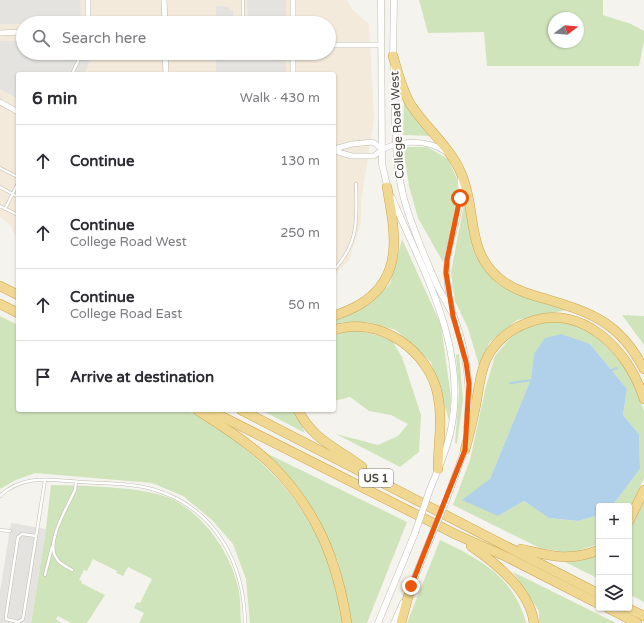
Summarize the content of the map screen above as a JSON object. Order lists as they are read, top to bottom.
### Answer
{
  "streets": {
    "highway": ["US 1"],
    "street": ["College Road West"]
  },
  "north": "right",
  "page": {
    "search": "Search here",
    "heading": ["6 min", "Walk · 430 m"],
    "list": [
      ["Continue", "130 m"],
      ["Continue", "College Road West", "250 m"],
      ["Continue", "College Road East", "50 m"],
      "Arrive at destination"
    ],
    "map_buttons": ["+", "−"]
  }
}
